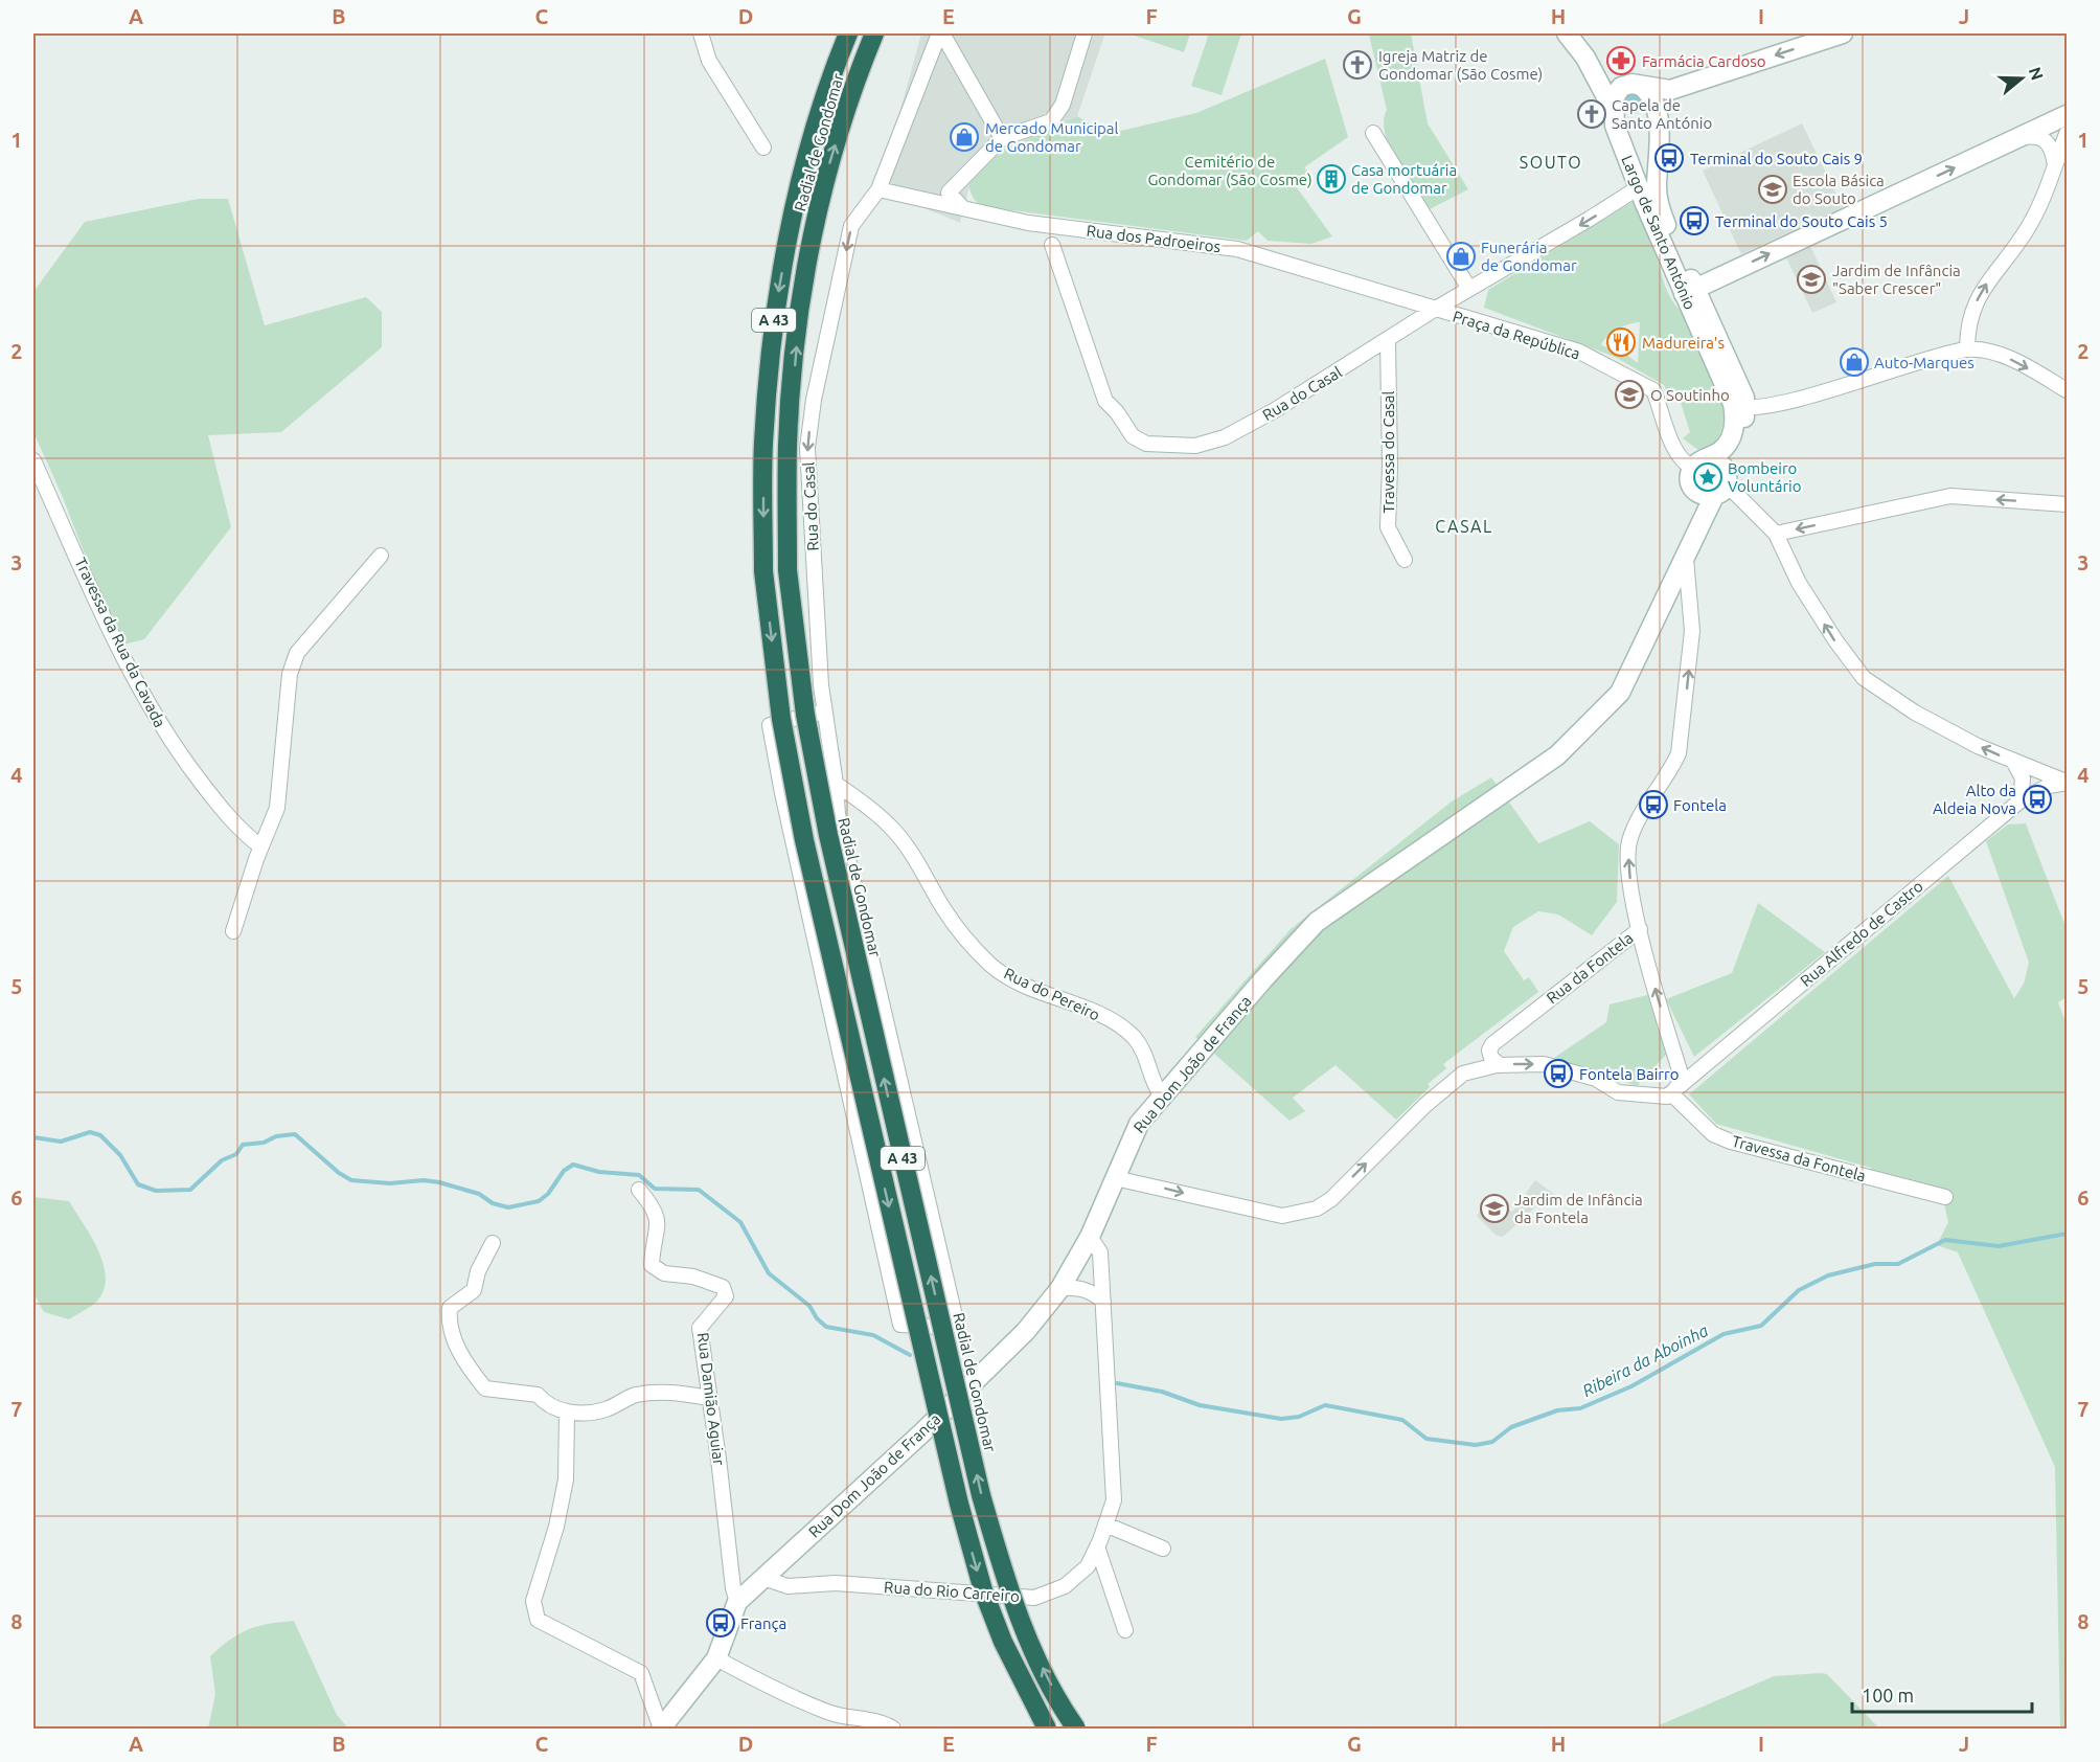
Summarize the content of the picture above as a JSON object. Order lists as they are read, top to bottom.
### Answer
{
  "streets": {
    "highway": ["Radial de Gondomar", "A 43"],
    "main road": ["Largo de Santo António", "Rua Dom João de França"],
    "street": [
      "Rua dos Padroeiros",
      "Praça da República",
      "Rua do Casal",
      "Travessa do Casal",
      "Travessa da Rua da Cavada",
      "Rua Alfredo de Castro",
      "Rua da Fontela",
      "Rua do Pereiro",
      "Travessa da Fontela",
      "Rua Damião Aguiar",
      "Rua do Rio Carreiro"
    ]
  },
  "crossings": [
    ["Largo de Santo António", "Praça da República"],
    ["Largo de Santo António", "Rua do Casal"],
    ["Largo de Santo António", "Rua Dom João de França"],
    ["Rua dos Padroeiros", "Praça da República"],
    ["Rua dos Padroeiros", "Rua do Casal"],
    ["Praça da República", "Rua do Casal"],
    ["Praça da República", "Rua Dom João de França"],
    ["Rua do Casal", "Travessa do Casal"],
    ["Rua do Casal", "Rua do Pereiro"],
    ["Rua Alfredo de Castro", "Travessa da Fontela"],
    ["Rua da Fontela", "Rua Dom João de França"],
    ["Rua do Pereiro", "Rua Dom João de França"],
    ["Rua Dom João de França", "Rua Damião Aguiar"],
    ["Rua Dom João de França", "Rua do Rio Carreiro"]
  ],
  "one_way": ["Rua da Fontela"],
  "districts": ["SOUTO", "CASAL"],
  "water": ["Ribeira da Aboinha"],
  "parks": ["Cemitério de Gondomar (São Cosme)"],
  "places": {
    "pharmacy": ["Farmácia Cardoso"],
    "church": ["Igreja Matriz de Gondomar (São Cosme)", "Capela de Santo António"],
    "shop": ["Mercado Municipal de Gondomar", "Funerária de Gondomar", "Auto-Marques"],
    "bus stop": [
      "Terminal do Souto Cais 9",
      "Terminal do Souto Cais 5",
      "Alto da Aldeia Nova",
      "Fontela",
      "Fontela Bairro",
      "França"
    ],
    "building": ["Casa mortuária de Gondomar"],
    "school or university": [
      "Escola Básica do Souto",
      "Jardim de Infância \"Saber Crescer\"",
      "O Soutinho",
      "Jardim de Infância da Fontela"
    ],
    "restaurant": ["Madureira's"],
    "place": ["Bombeiro Voluntário"]
  },
  "scale_bar": "100 m",
  "north": "right",
  "grid": {
    "columns": [
      "A",
      "B",
      "C",
      "D",
      "E",
      "F",
      "G",
      "H",
      "I",
      "J"
    ],
    "rows": [
      "1",
      "2",
      "3",
      "4",
      "5",
      "6",
      "7",
      "8"
    ]
  }
}
